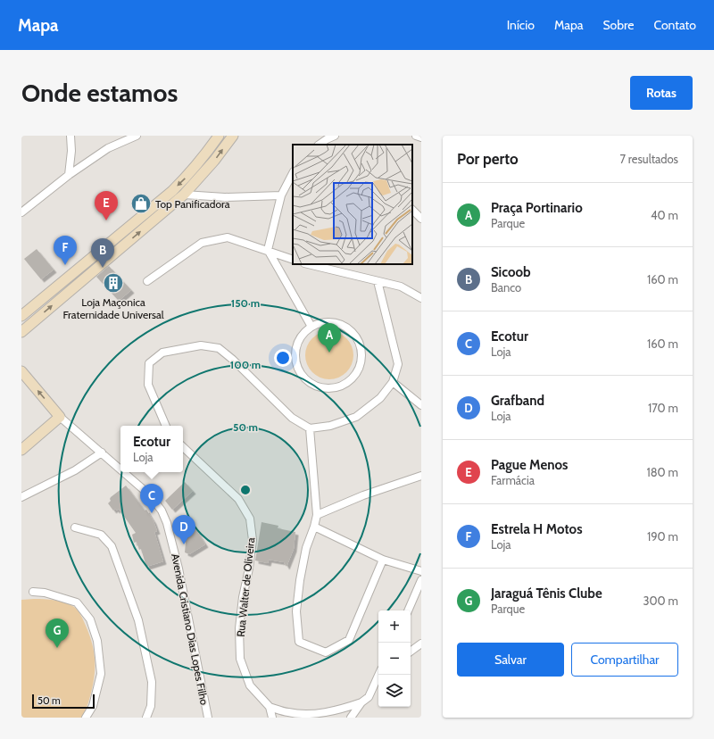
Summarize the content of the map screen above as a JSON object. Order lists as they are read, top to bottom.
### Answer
{
  "streets": {
    "street": ["Rua Walter de Oliveira", "Avenida Cristiano Dias Lopes Filho"]
  },
  "places": {
    "shop": ["Top Panificadora"],
    "building": ["Loja Maçonica Fraternidade Universal"]
  },
  "scale_bar": "50 m",
  "page": {
    "header": "Mapa",
    "nav": [
      "Início",
      "Mapa",
      "Sobre",
      "Contato"
    ],
    "buttons": [
      "Rotas",
      ["Salvar", "Compartilhar"]
    ],
    "title": "Onde estamos",
    "heading": ["Por perto", "7 resultados"],
    "list": [
      {
        "mark": "A",
        "name": "Praça Portinario",
        "note": "Parque",
        "value": "40 m"
      },
      {
        "mark": "B",
        "name": "Sicoob",
        "note": "Banco",
        "value": "160 m"
      },
      {
        "mark": "C",
        "name": "Ecotur",
        "note": "Loja",
        "value": "160 m"
      },
      {
        "mark": "D",
        "name": "Grafband",
        "note": "Loja",
        "value": "170 m"
      },
      {
        "mark": "E",
        "name": "Pague Menos",
        "note": "Farmácia",
        "value": "180 m"
      },
      {
        "mark": "F",
        "name": "Estrela H Motos",
        "note": "Loja",
        "value": "190 m"
      },
      {
        "mark": "G",
        "name": "Jaraguá Tênis Clube",
        "note": "Parque",
        "value": "300 m"
      }
    ],
    "pins": [
      "E",
      "F",
      "B",
      "A",
      "C",
      "D",
      "G"
    ],
    "popup": ["Ecotur", "Loja"],
    "map_buttons": ["+", "−"],
    "scale": "50 m"
  },
  "rings": ["150 m", "100 m", "50 m"]
}
